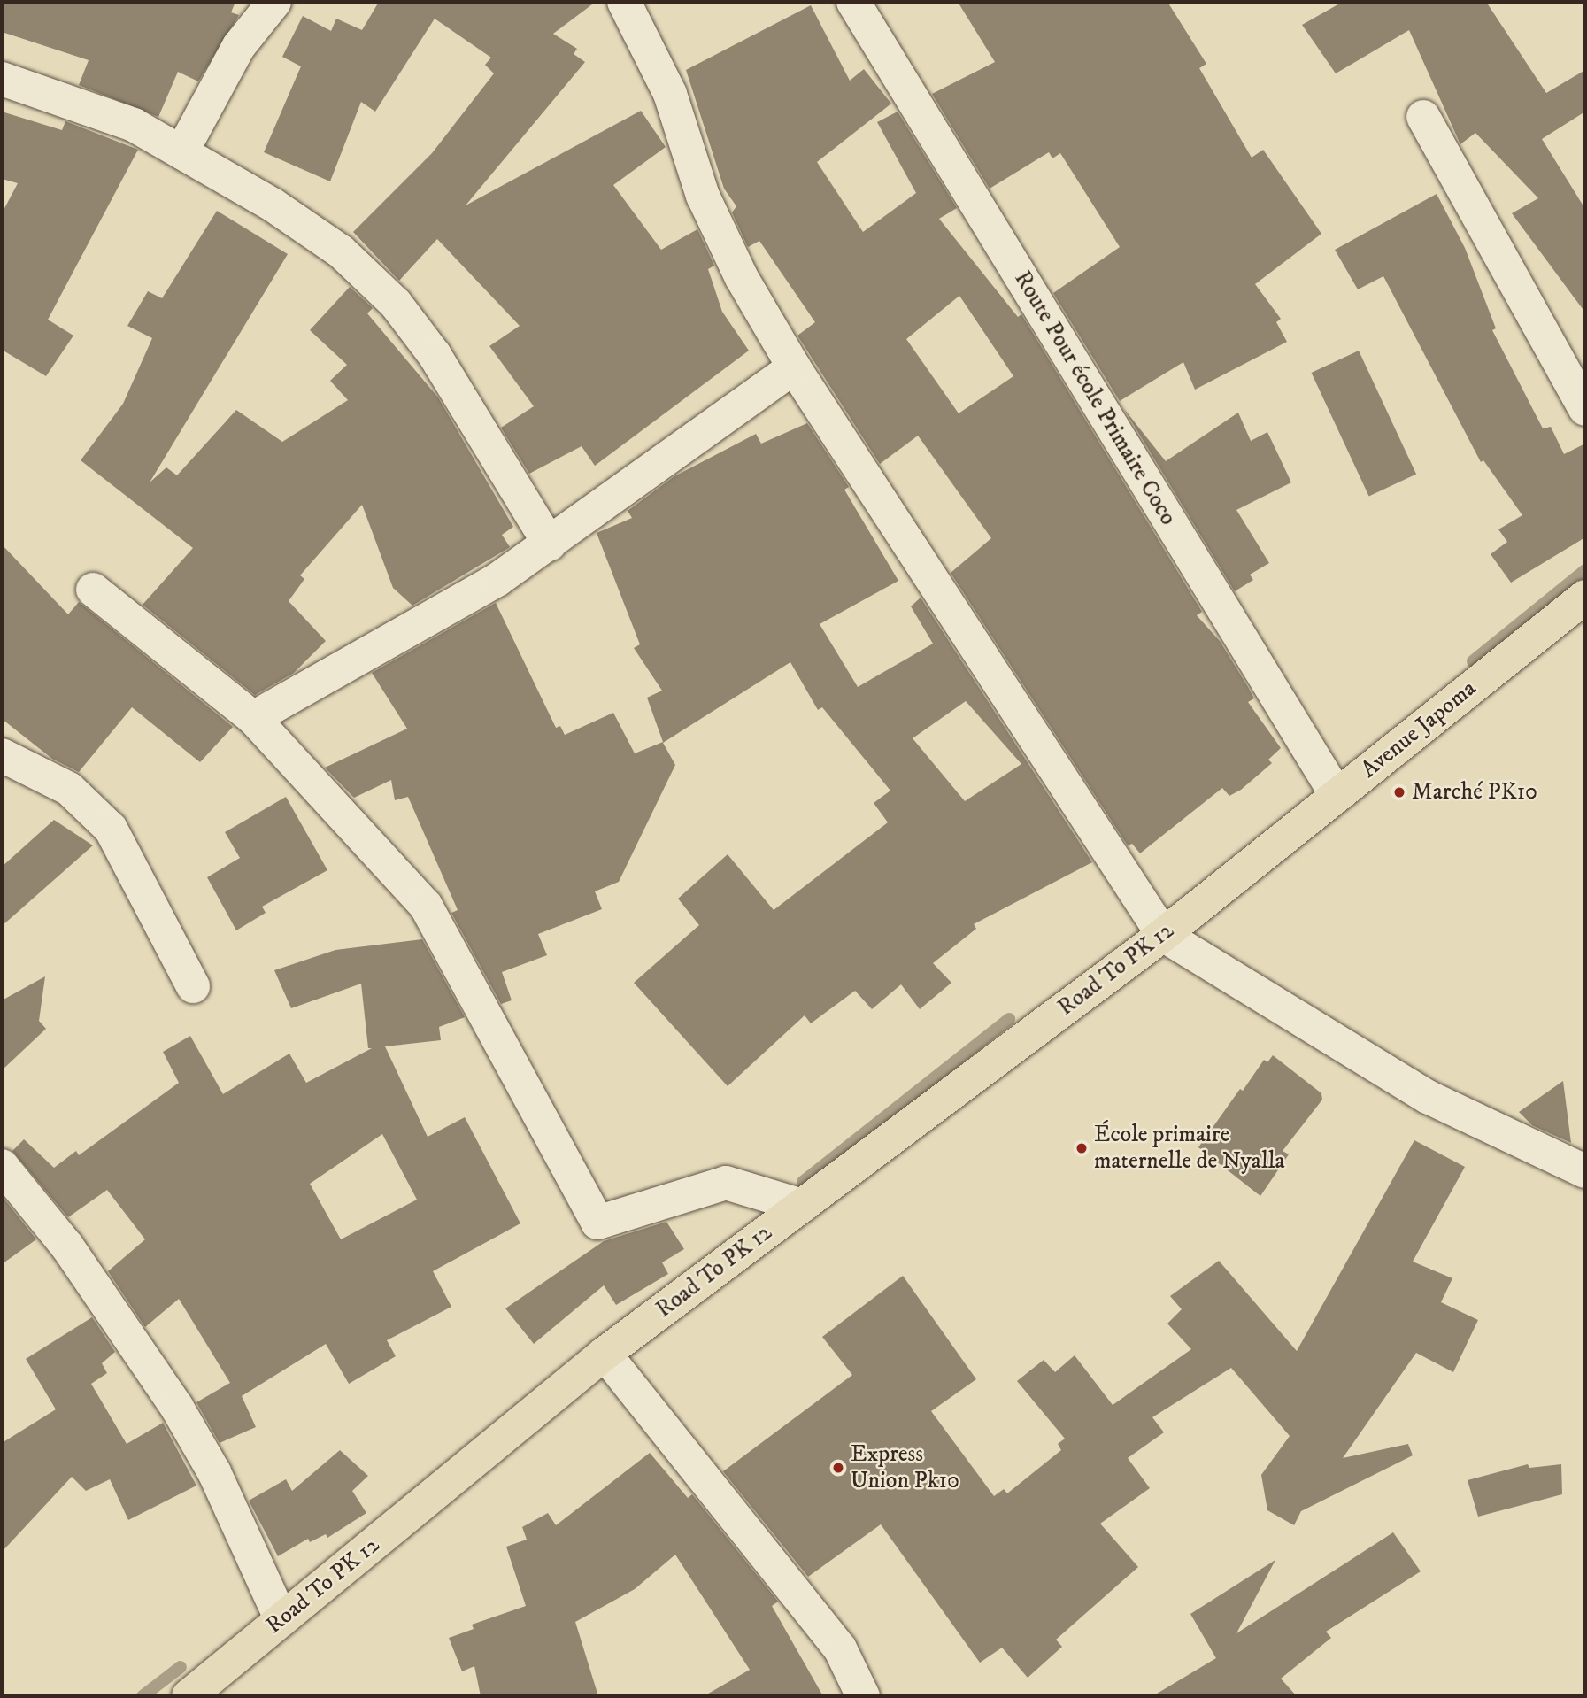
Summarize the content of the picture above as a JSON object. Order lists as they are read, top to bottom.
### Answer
{
  "streets": {
    "main road": ["Avenue Japoma", "Road To PK 12"],
    "street": ["Route Pour école Primaire Coco"]
  },
  "crossings": [
    ["Route Pour école Primaire Coco", "Avenue Japoma"],
    ["Avenue Japoma", "Road To PK 12"]
  ],
  "places": ["Marché PK10", "École primaire maternelle de Nyalla", "Express Union Pk10"]
}
